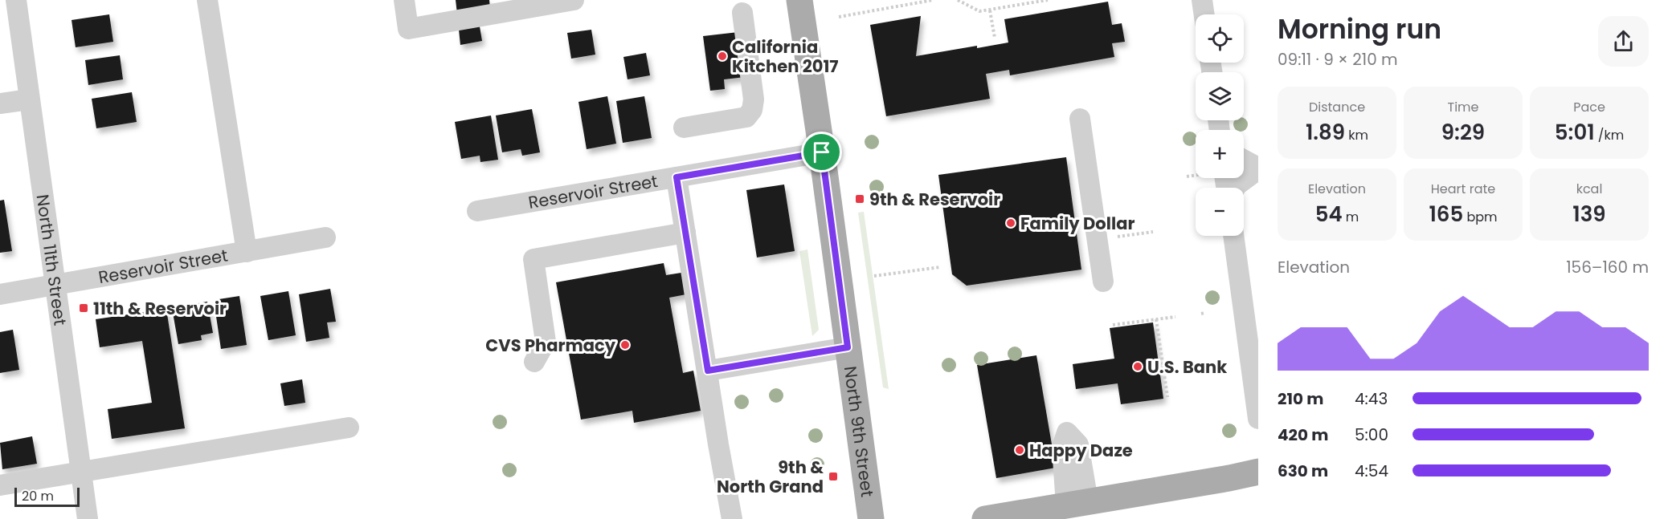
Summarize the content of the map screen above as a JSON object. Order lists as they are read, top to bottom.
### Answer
{
  "streets": {
    "main road": ["North 9th Street"],
    "street": ["Reservoir Street", "North 11th Street"]
  },
  "crossings": [
    ["Reservoir Street", "North 11th Street"],
    ["Reservoir Street", "North 9th Street"]
  ],
  "places": {
    "other": [
      "California Kitchen 2017",
      "Family Dollar",
      "CVS Pharmacy",
      "U.S. Bank",
      "Happy Daze"
    ],
    "transit": ["9th & Reservoir", "11th & Reservoir", "9th & North Grand"]
  },
  "scale_bar": "20 m",
  "page": {
    "heading": ["Morning run", "09:11 · 9 × 210 m"],
    "map_buttons": ["+", "−"],
    "stats": [
      ["Distance", "1.89 km"],
      ["Time", "9:29"],
      ["Pace", "5:01 /km"],
      ["Elevation", "54 m"],
      ["Heart rate", "165 bpm"],
      ["kcal", "139"]
    ],
    "chart": ["Elevation", "156–160 m"],
    "list": [
      {
        "name": "210 m",
        "note": "4:43"
      },
      {
        "name": "420 m",
        "note": "5:00"
      },
      {
        "name": "630 m",
        "note": "4:54"
      }
    ],
    "scale": "20 m"
  }
}
